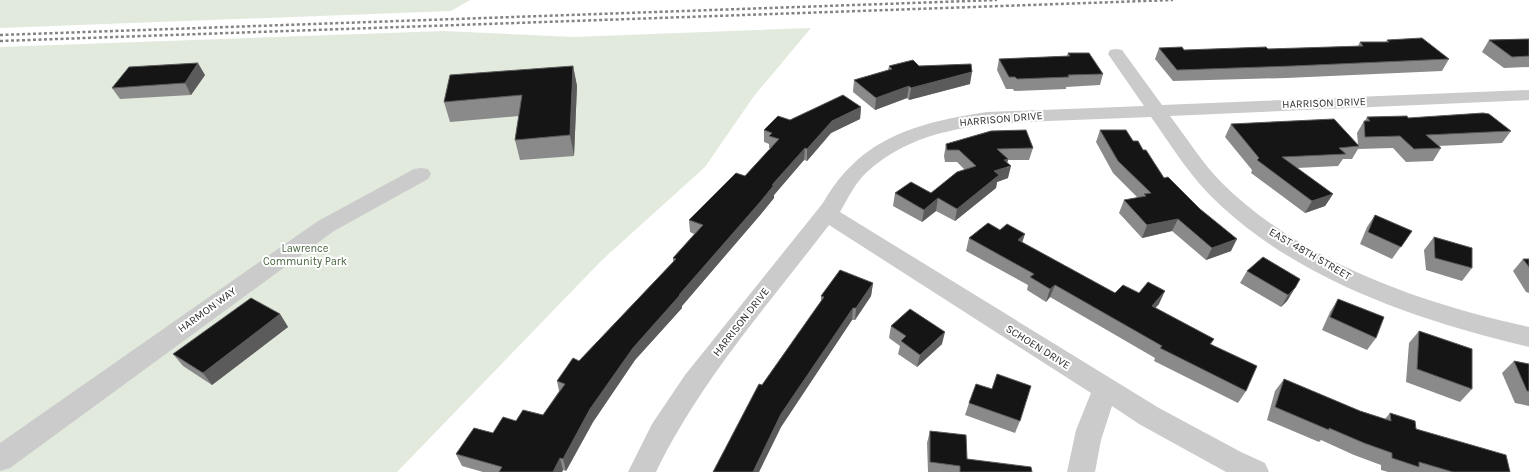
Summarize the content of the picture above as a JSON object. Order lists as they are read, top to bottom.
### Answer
{
  "streets": {
    "street": [
      "HARRISON DRIVE",
      "EAST 48TH STREET",
      "HARMON WAY",
      "SCHOEN DRIVE"
    ]
  },
  "crossings": [
    ["HARRISON DRIVE", "EAST 48TH STREET"],
    ["HARRISON DRIVE", "SCHOEN DRIVE"]
  ],
  "parks": ["Lawrence Community Park"]
}
